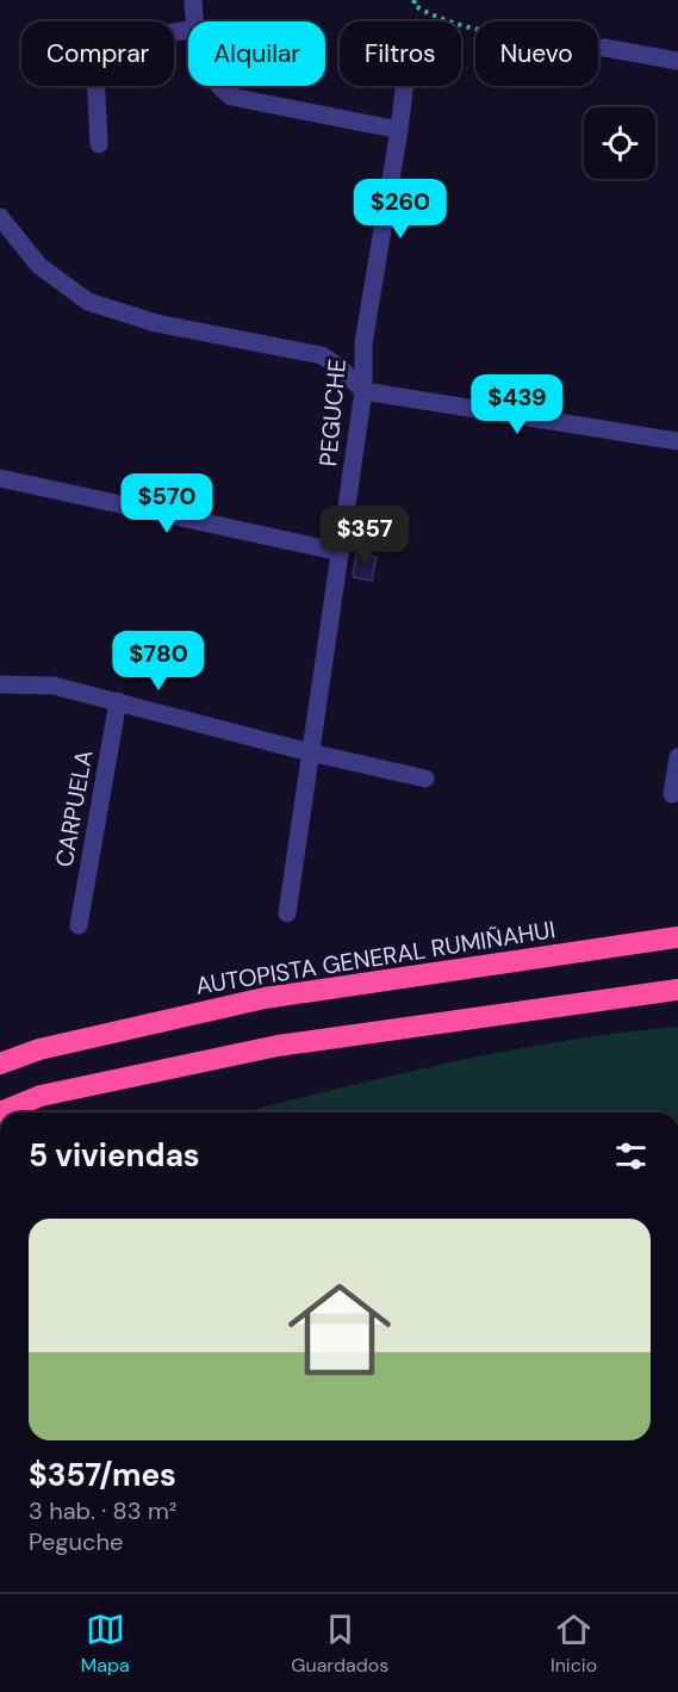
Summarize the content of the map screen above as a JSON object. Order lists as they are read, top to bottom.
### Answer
{
  "streets": {
    "highway": ["AUTOPISTA GENERAL RUMIÑAHUI"],
    "street": ["PEGUCHE", "CARPUELA"]
  },
  "page": {
    "chip": [
      "Comprar",
      "Alquilar",
      "Filtros",
      "Nuevo"
    ],
    "price": [
      "$260",
      "$439",
      "$570",
      "$357",
      "$780"
    ],
    "heading": "5 viviendas",
    "list": [
      {
        "name": "$357/mes",
        "note": "3 hab. · 83 m² · Peguche"
      }
    ],
    "tabs": ["Mapa", "Guardados", "Inicio"]
  }
}
